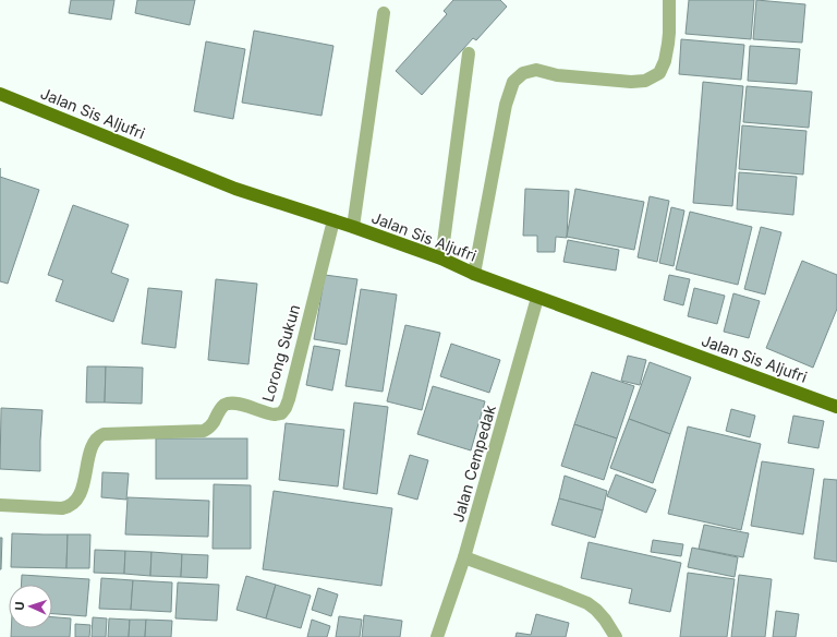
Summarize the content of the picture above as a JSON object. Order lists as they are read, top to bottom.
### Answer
{
  "streets": {
    "main road": ["Jalan Sis Aljufri"],
    "street": ["Lorong Sukun", "Jalan Cempedak"]
  },
  "crossings": [
    ["Jalan Sis Aljufri", "Lorong Sukun"],
    ["Jalan Sis Aljufri", "Jalan Cempedak"]
  ],
  "north": "left"
}
